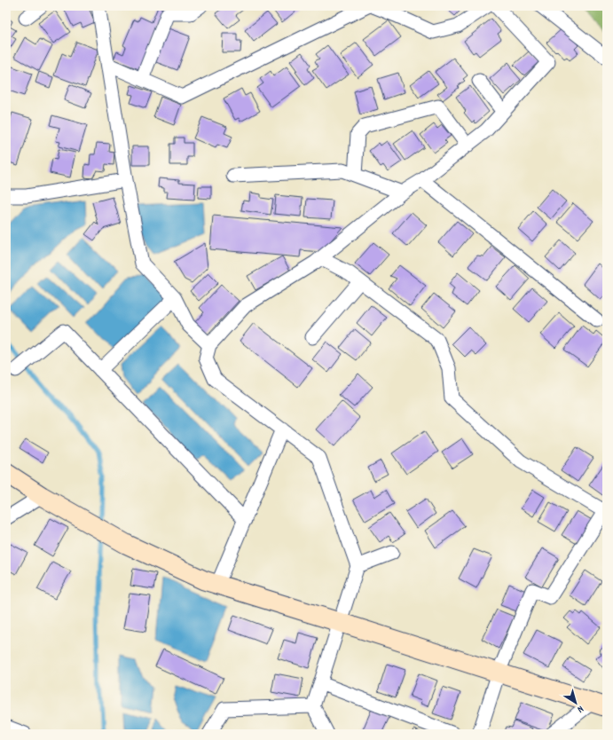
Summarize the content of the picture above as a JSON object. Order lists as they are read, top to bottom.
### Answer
{
  "north": "bottom right"
}
